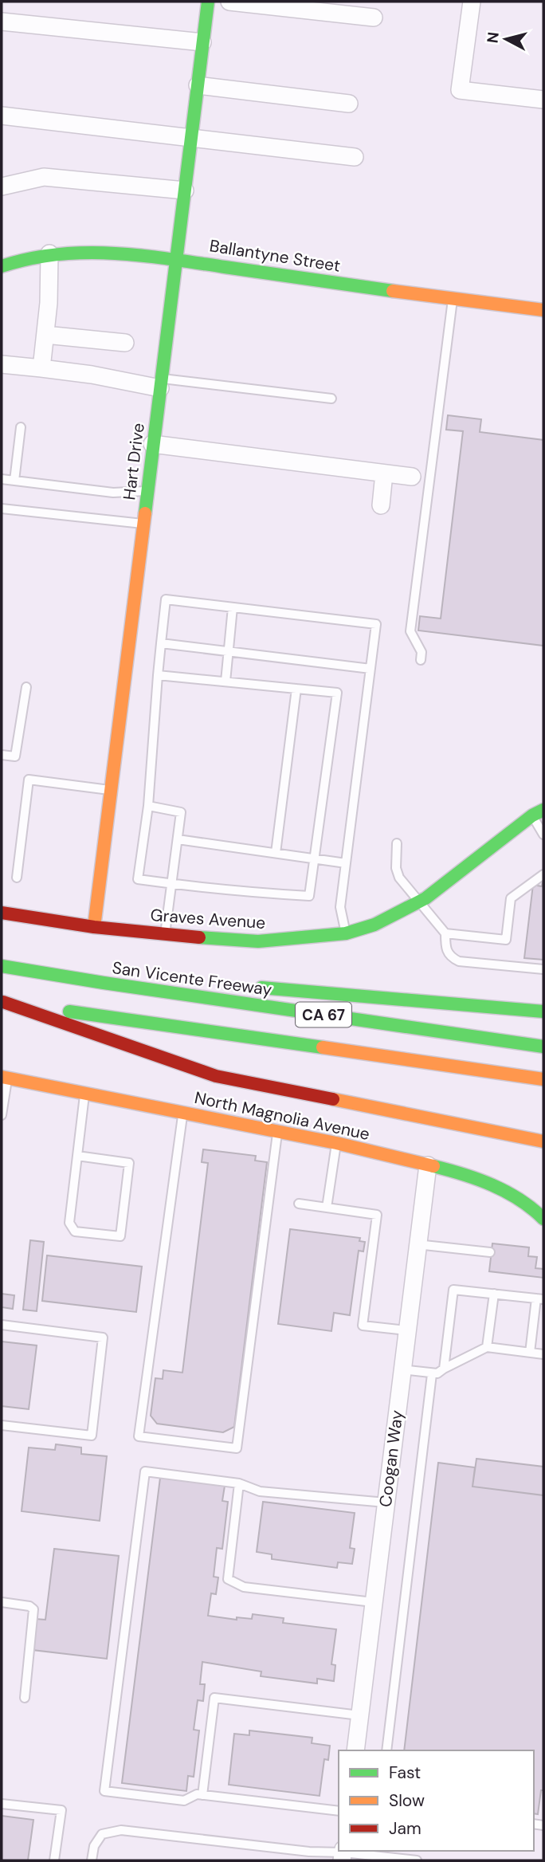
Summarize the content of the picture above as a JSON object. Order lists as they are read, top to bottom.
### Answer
{
  "streets": {
    "main road": [
      "Ballantyne Street",
      "Hart Drive",
      "Graves Avenue",
      "San Vicente Freeway",
      "CA 67",
      "North Magnolia Avenue"
    ],
    "street": ["Coogan Way"]
  },
  "crossings": [
    ["Ballantyne Street", "Hart Drive"],
    ["Hart Drive", "Graves Avenue"],
    ["North Magnolia Avenue", "Coogan Way"]
  ],
  "legend": ["Fast", "Slow", "Jam"],
  "north": "left"
}
